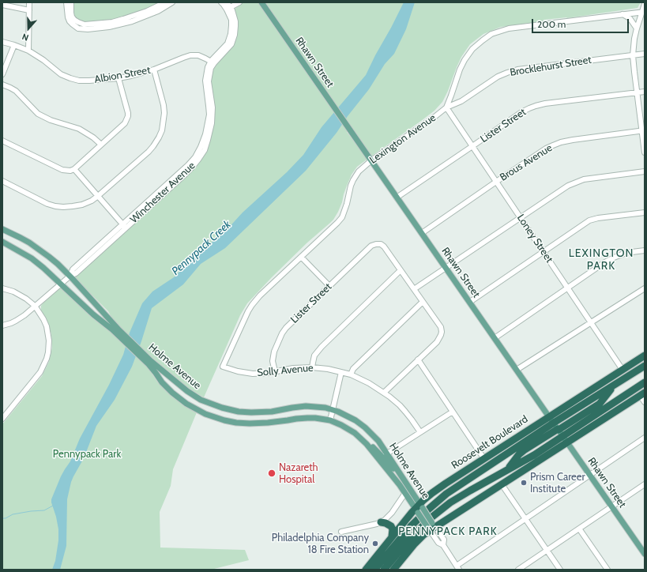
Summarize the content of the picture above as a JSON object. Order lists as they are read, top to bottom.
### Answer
{
  "streets": {
    "highway": ["Roosevelt Boulevard"],
    "main road": ["Rhawn Street", "Holme Avenue"],
    "street": [
      "Brocklehurst Street",
      "Albion Street",
      "Lister Street",
      "Lexington Avenue",
      "Brous Avenue",
      "Winchester Avenue",
      "Loney Street",
      "Solly Avenue"
    ]
  },
  "crossings": [
    ["Rhawn Street", "Lister Street"],
    ["Rhawn Street", "Lexington Avenue"],
    ["Rhawn Street", "Brous Avenue"],
    ["Rhawn Street", "Roosevelt Boulevard"],
    ["Brocklehurst Street", "Lexington Avenue"],
    ["Brocklehurst Street", "Loney Street"],
    ["Albion Street", "Winchester Avenue"],
    ["Lister Street", "Loney Street"],
    ["Lister Street", "Solly Avenue"],
    ["Lexington Avenue", "Loney Street"],
    ["Lexington Avenue", "Solly Avenue"],
    ["Brous Avenue", "Loney Street"],
    ["Winchester Avenue", "Holme Avenue"],
    ["Loney Street", "Roosevelt Boulevard"],
    ["Holme Avenue", "Roosevelt Boulevard"]
  ],
  "districts": ["LEXINGTON PARK", "PENNYPACK PARK"],
  "water": ["Pennypack Creek"],
  "parks": ["Pennypack Park"],
  "places": ["Nazareth Hospital", "Prism Career Institute", "Philadelphia Company 18 Fire Station"],
  "scale_bar": "200 m",
  "north": "bottom"
}
